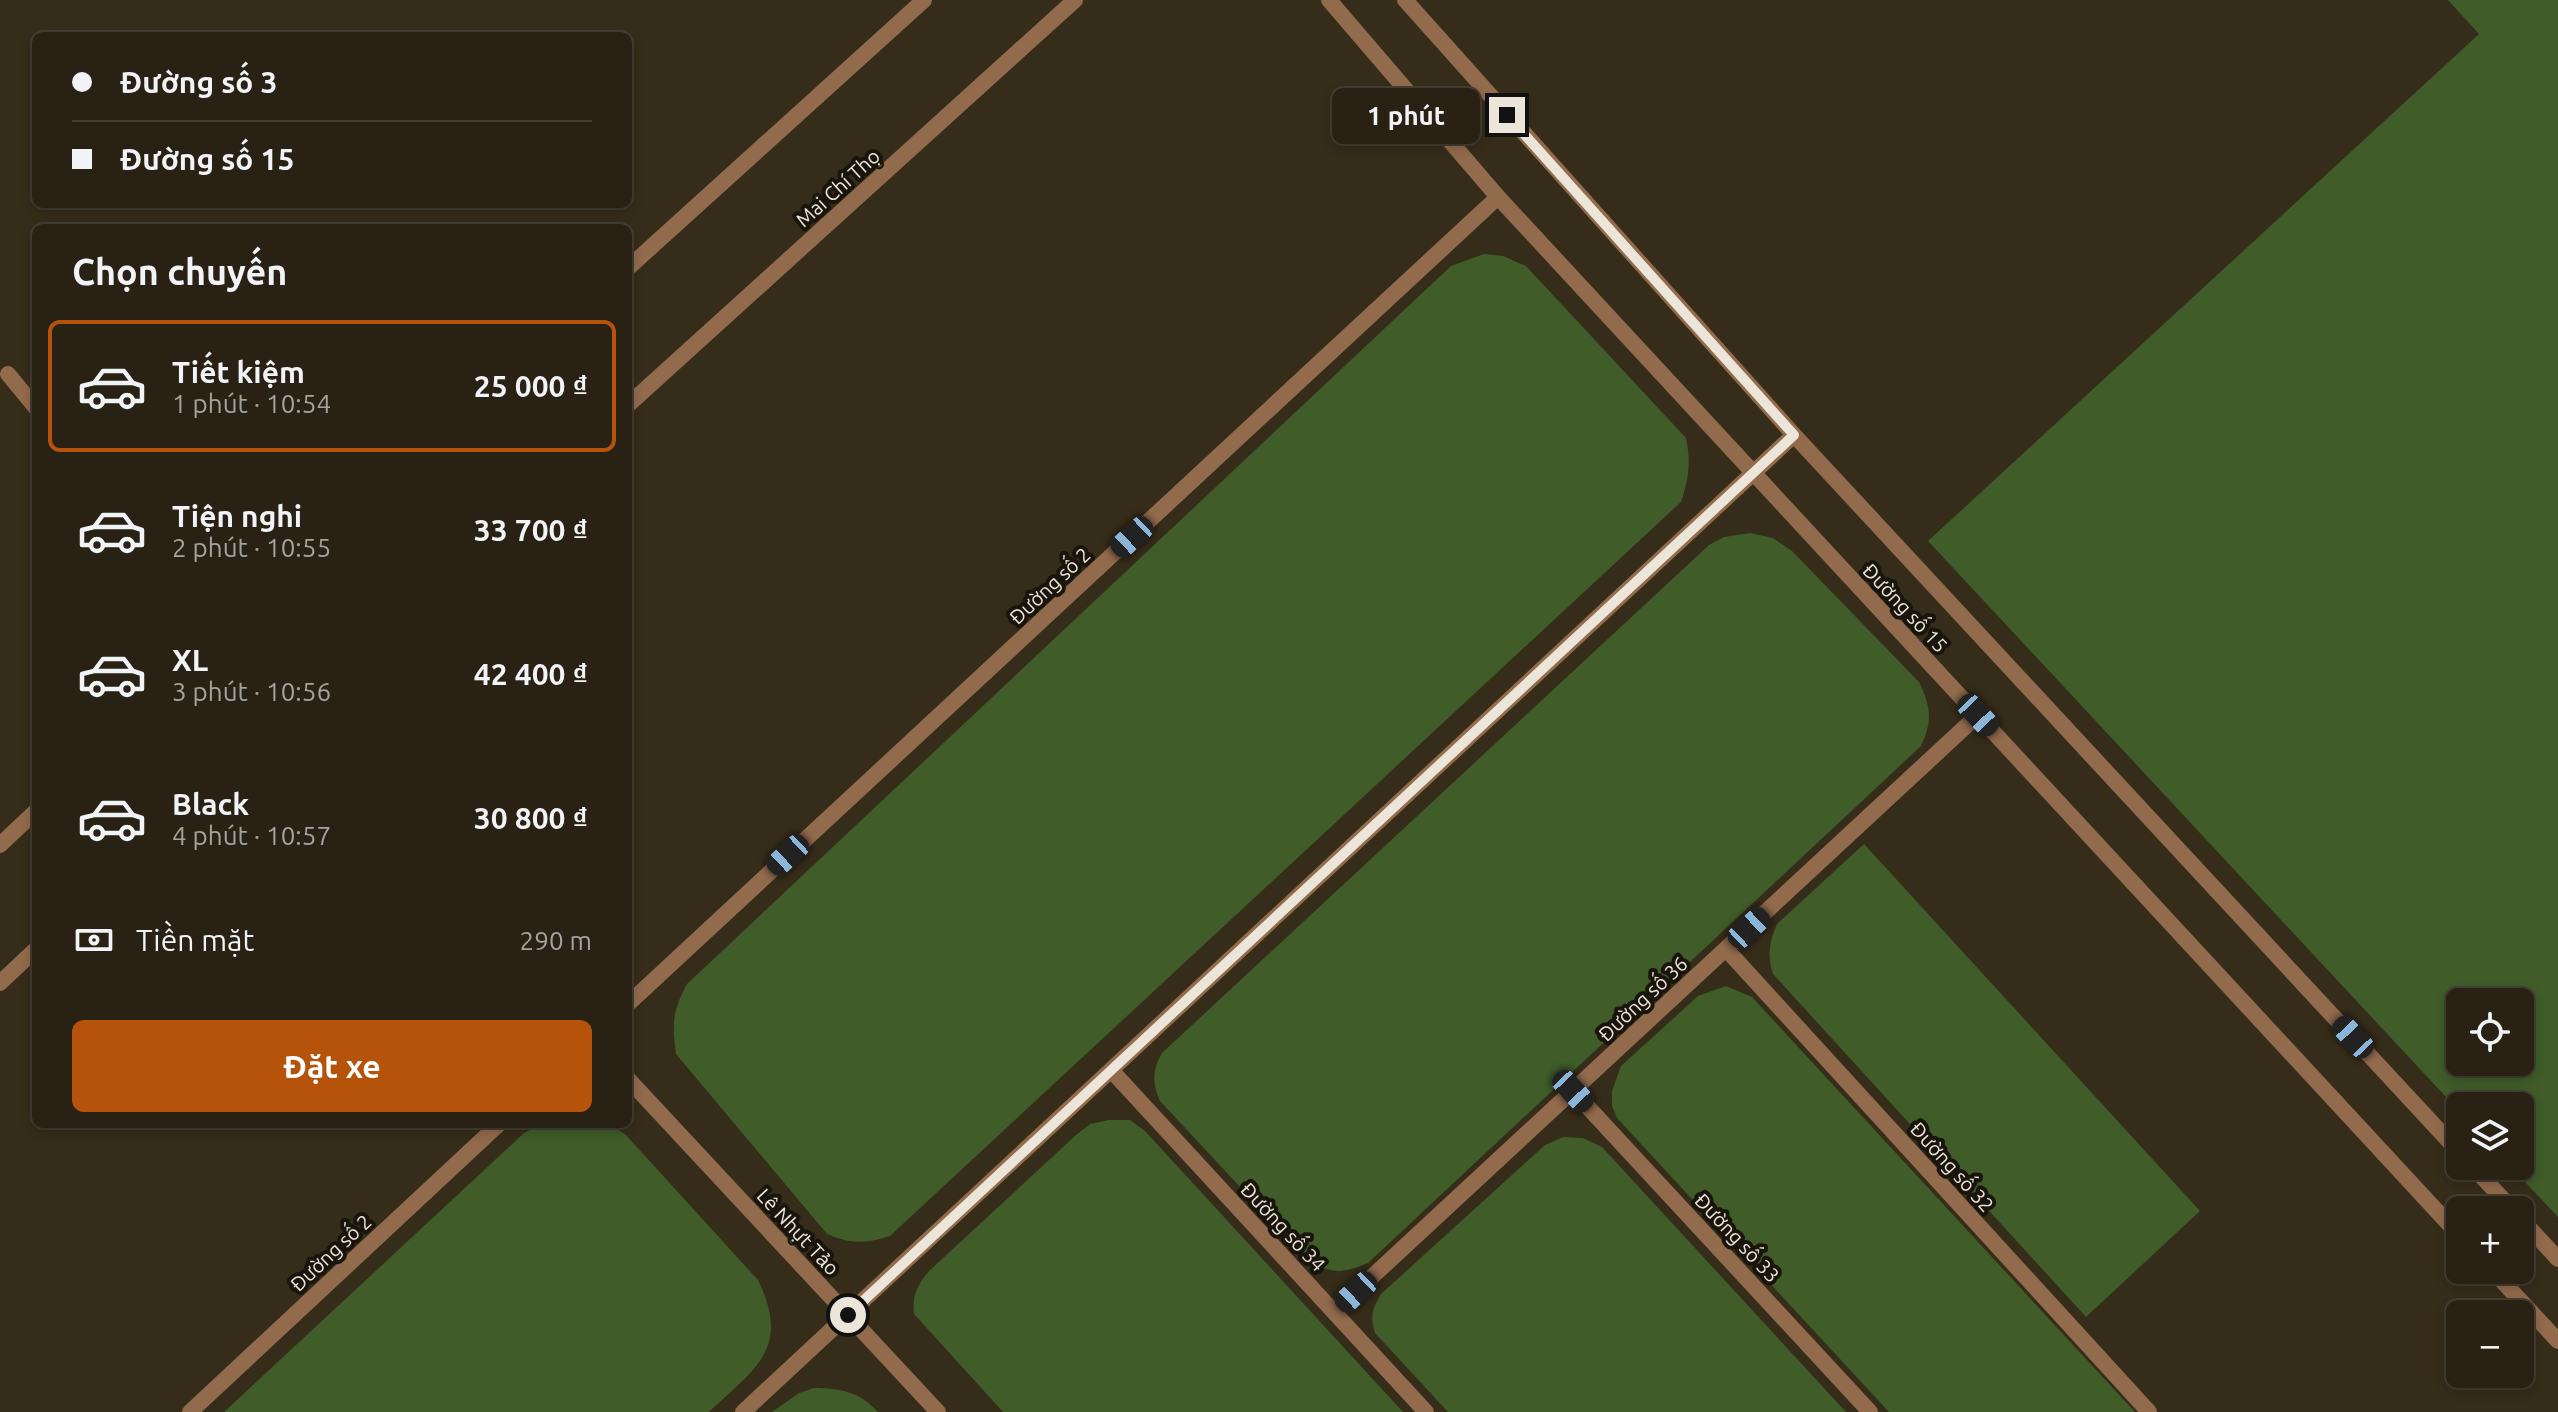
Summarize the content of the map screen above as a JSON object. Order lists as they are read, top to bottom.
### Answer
{
  "streets": {
    "street": [
      "Mai Chí Thọ",
      "Đường số 2",
      "Đường số 15",
      "Đường số 36",
      "Đường số 32",
      "Đường số 34",
      "Lê Nhựt Tảo",
      "Đường số 33"
    ]
  },
  "crossings": [
    ["Đường số 2", "Đường số 15"],
    ["Đường số 15", "Đường số 36"],
    ["Đường số 36", "Đường số 32"],
    ["Đường số 36", "Đường số 34"],
    ["Đường số 36", "Đường số 33"]
  ],
  "page": {
    "banner": ["Đường số 3", "Đường số 15"],
    "bubble": "1 phút",
    "heading": "Chọn chuyến",
    "list": [
      {
        "name": "Tiết kiệm",
        "note": "1 phút · 10:54",
        "value": "25 000 ₫"
      },
      {
        "name": "Tiện nghi",
        "note": "2 phút · 10:55",
        "value": "33 700 ₫"
      },
      {
        "name": "XL",
        "note": "3 phút · 10:56",
        "value": "42 400 ₫"
      },
      {
        "name": "Black",
        "note": "4 phút · 10:57",
        "value": "30 800 ₫"
      }
    ],
    "pay": ["Tiền mặt", "290 m"],
    "map_buttons": ["+", "−"],
    "buttons": "Đặt xe"
  }
}
